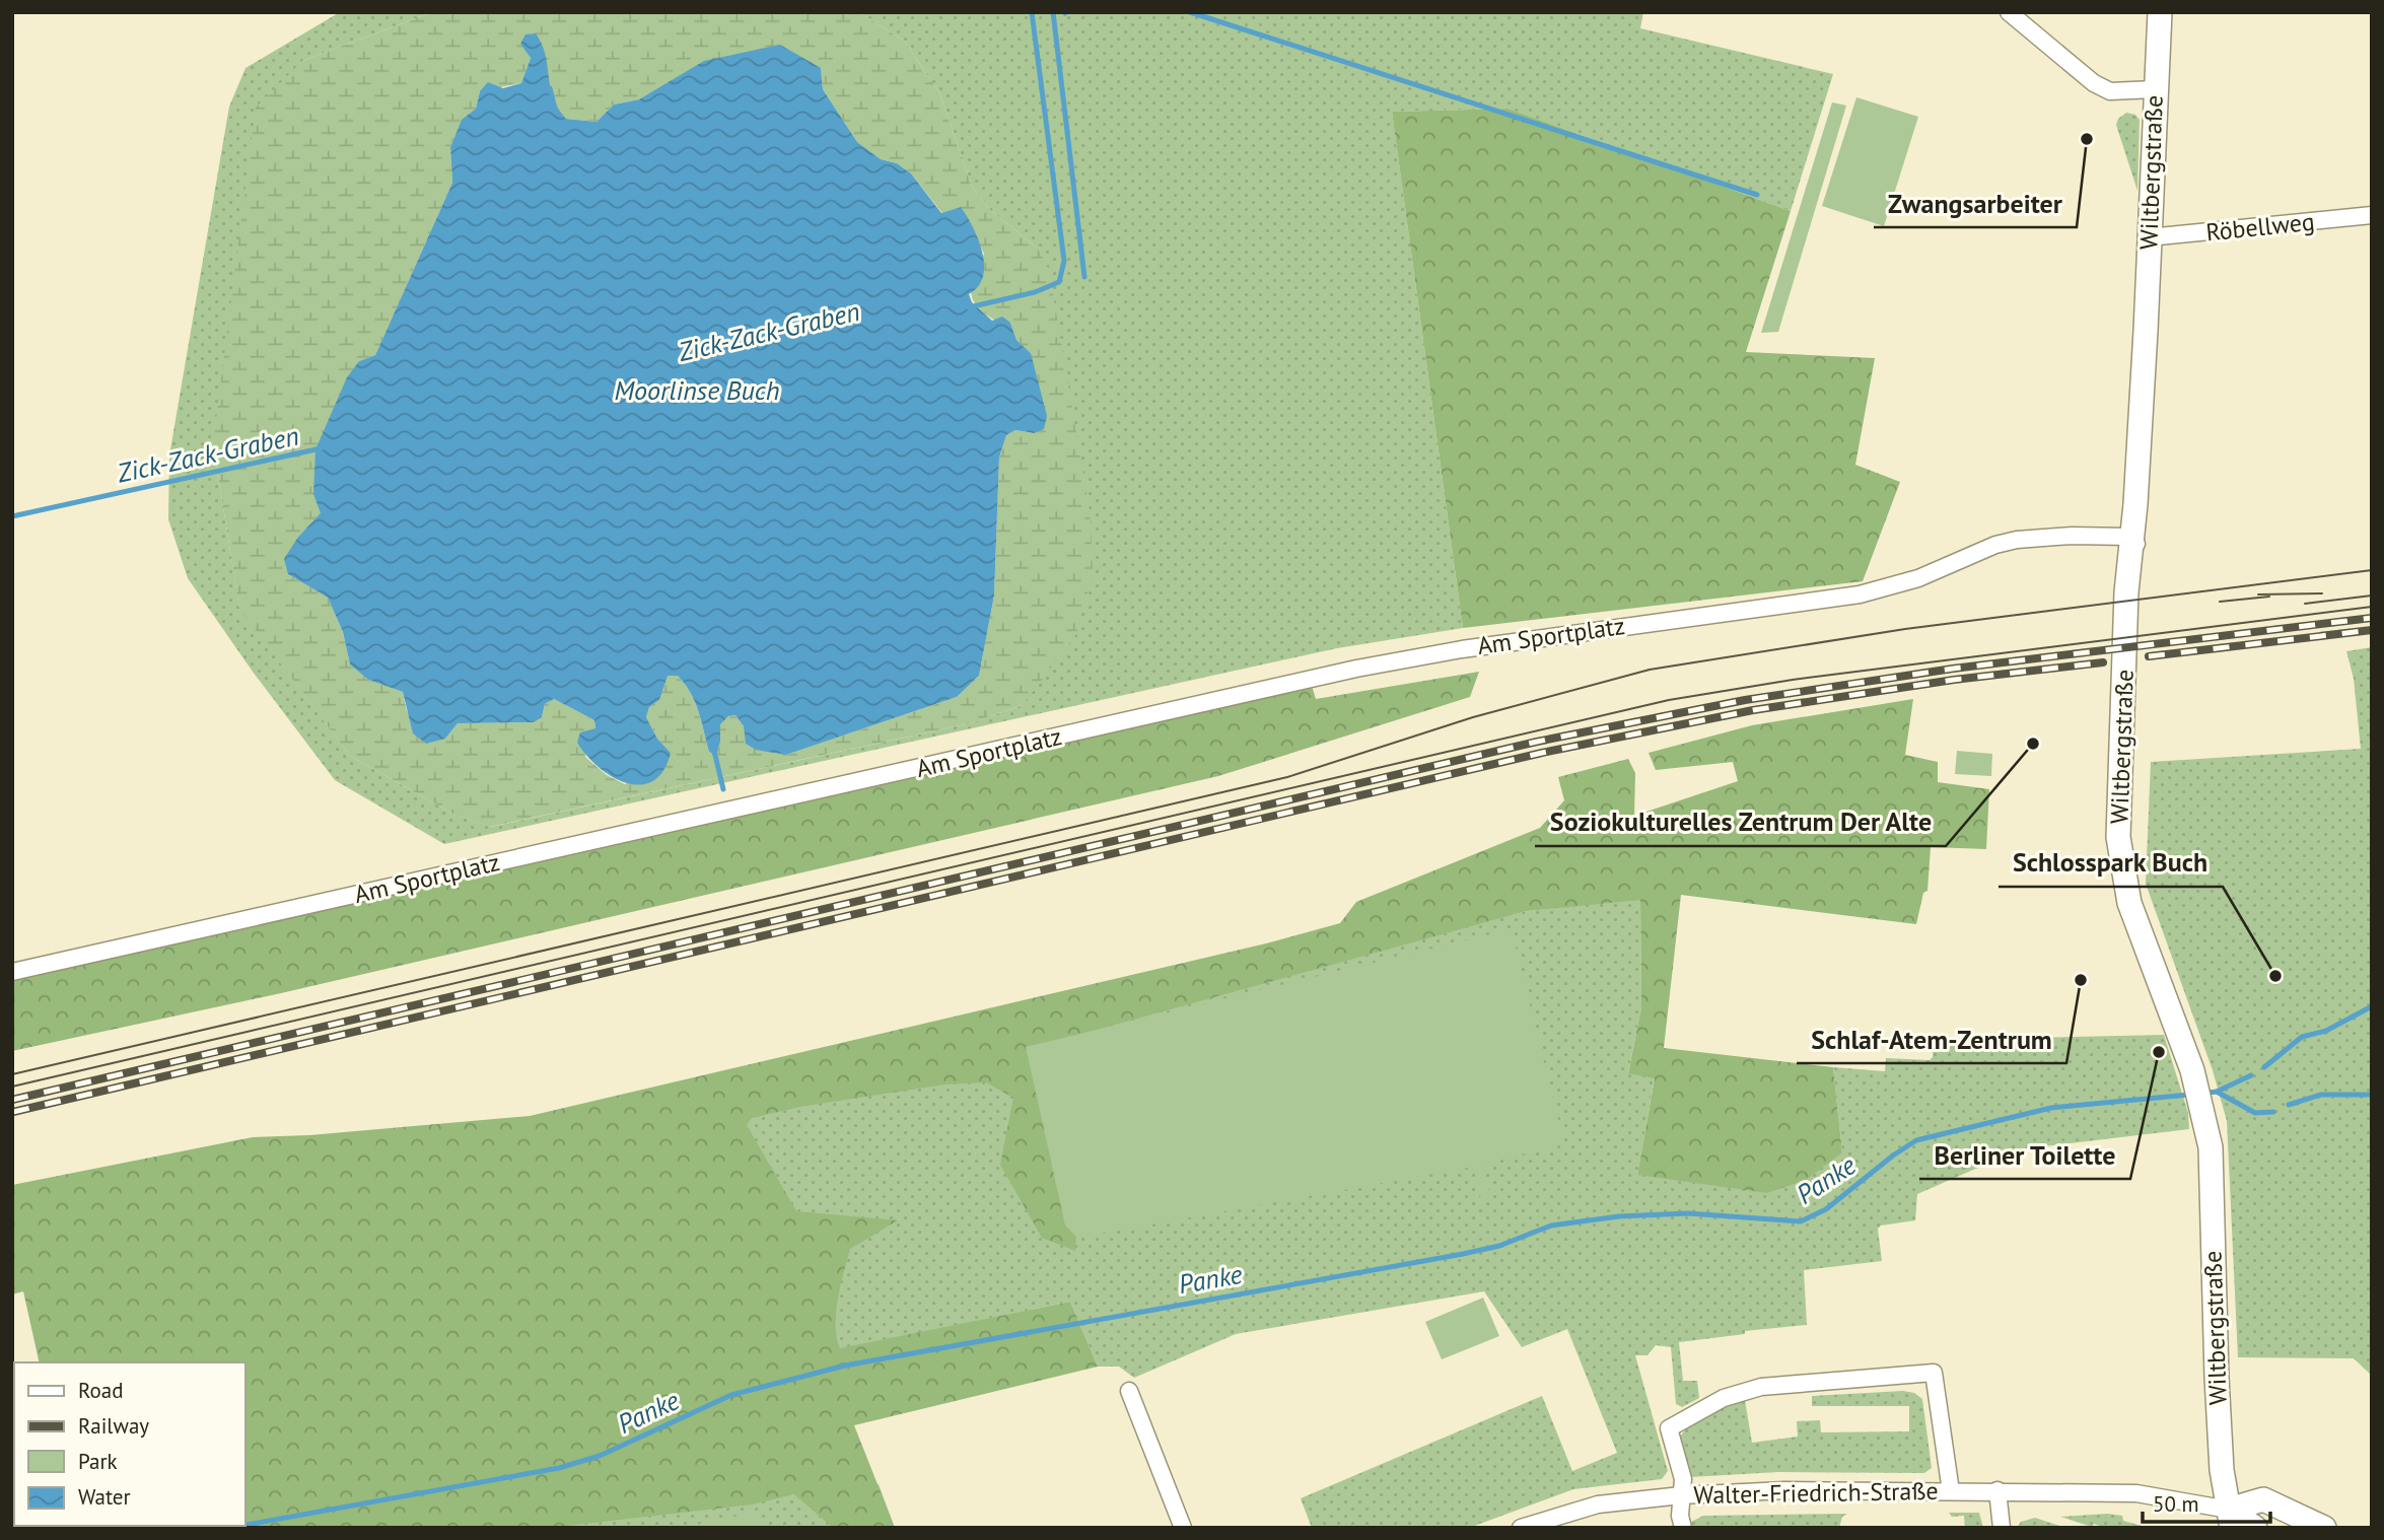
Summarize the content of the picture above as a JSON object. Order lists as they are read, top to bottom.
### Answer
{
  "streets": {
    "main road": ["Wiltbergstraße"],
    "street": ["Röbellweg", "Am Sportplatz", "Walter-Friedrich-Straße"]
  },
  "crossings": [
    ["Wiltbergstraße", "Röbellweg"],
    ["Wiltbergstraße", "Am Sportplatz"],
    ["Wiltbergstraße", "Walter-Friedrich-Straße"]
  ],
  "water": ["Zick-Zack-Graben", "Moorlinse Buch", "Panke"],
  "places": [
    "Zwangsarbeiter",
    "Soziokulturelles Zentrum Der Alte",
    "Schlosspark Buch",
    "Schlaf-Atem-Zentrum",
    "Berliner Toilette"
  ],
  "legend": [
    "Road",
    "Railway",
    "Park",
    "Water"
  ],
  "scale_bar": "50 m"
}
